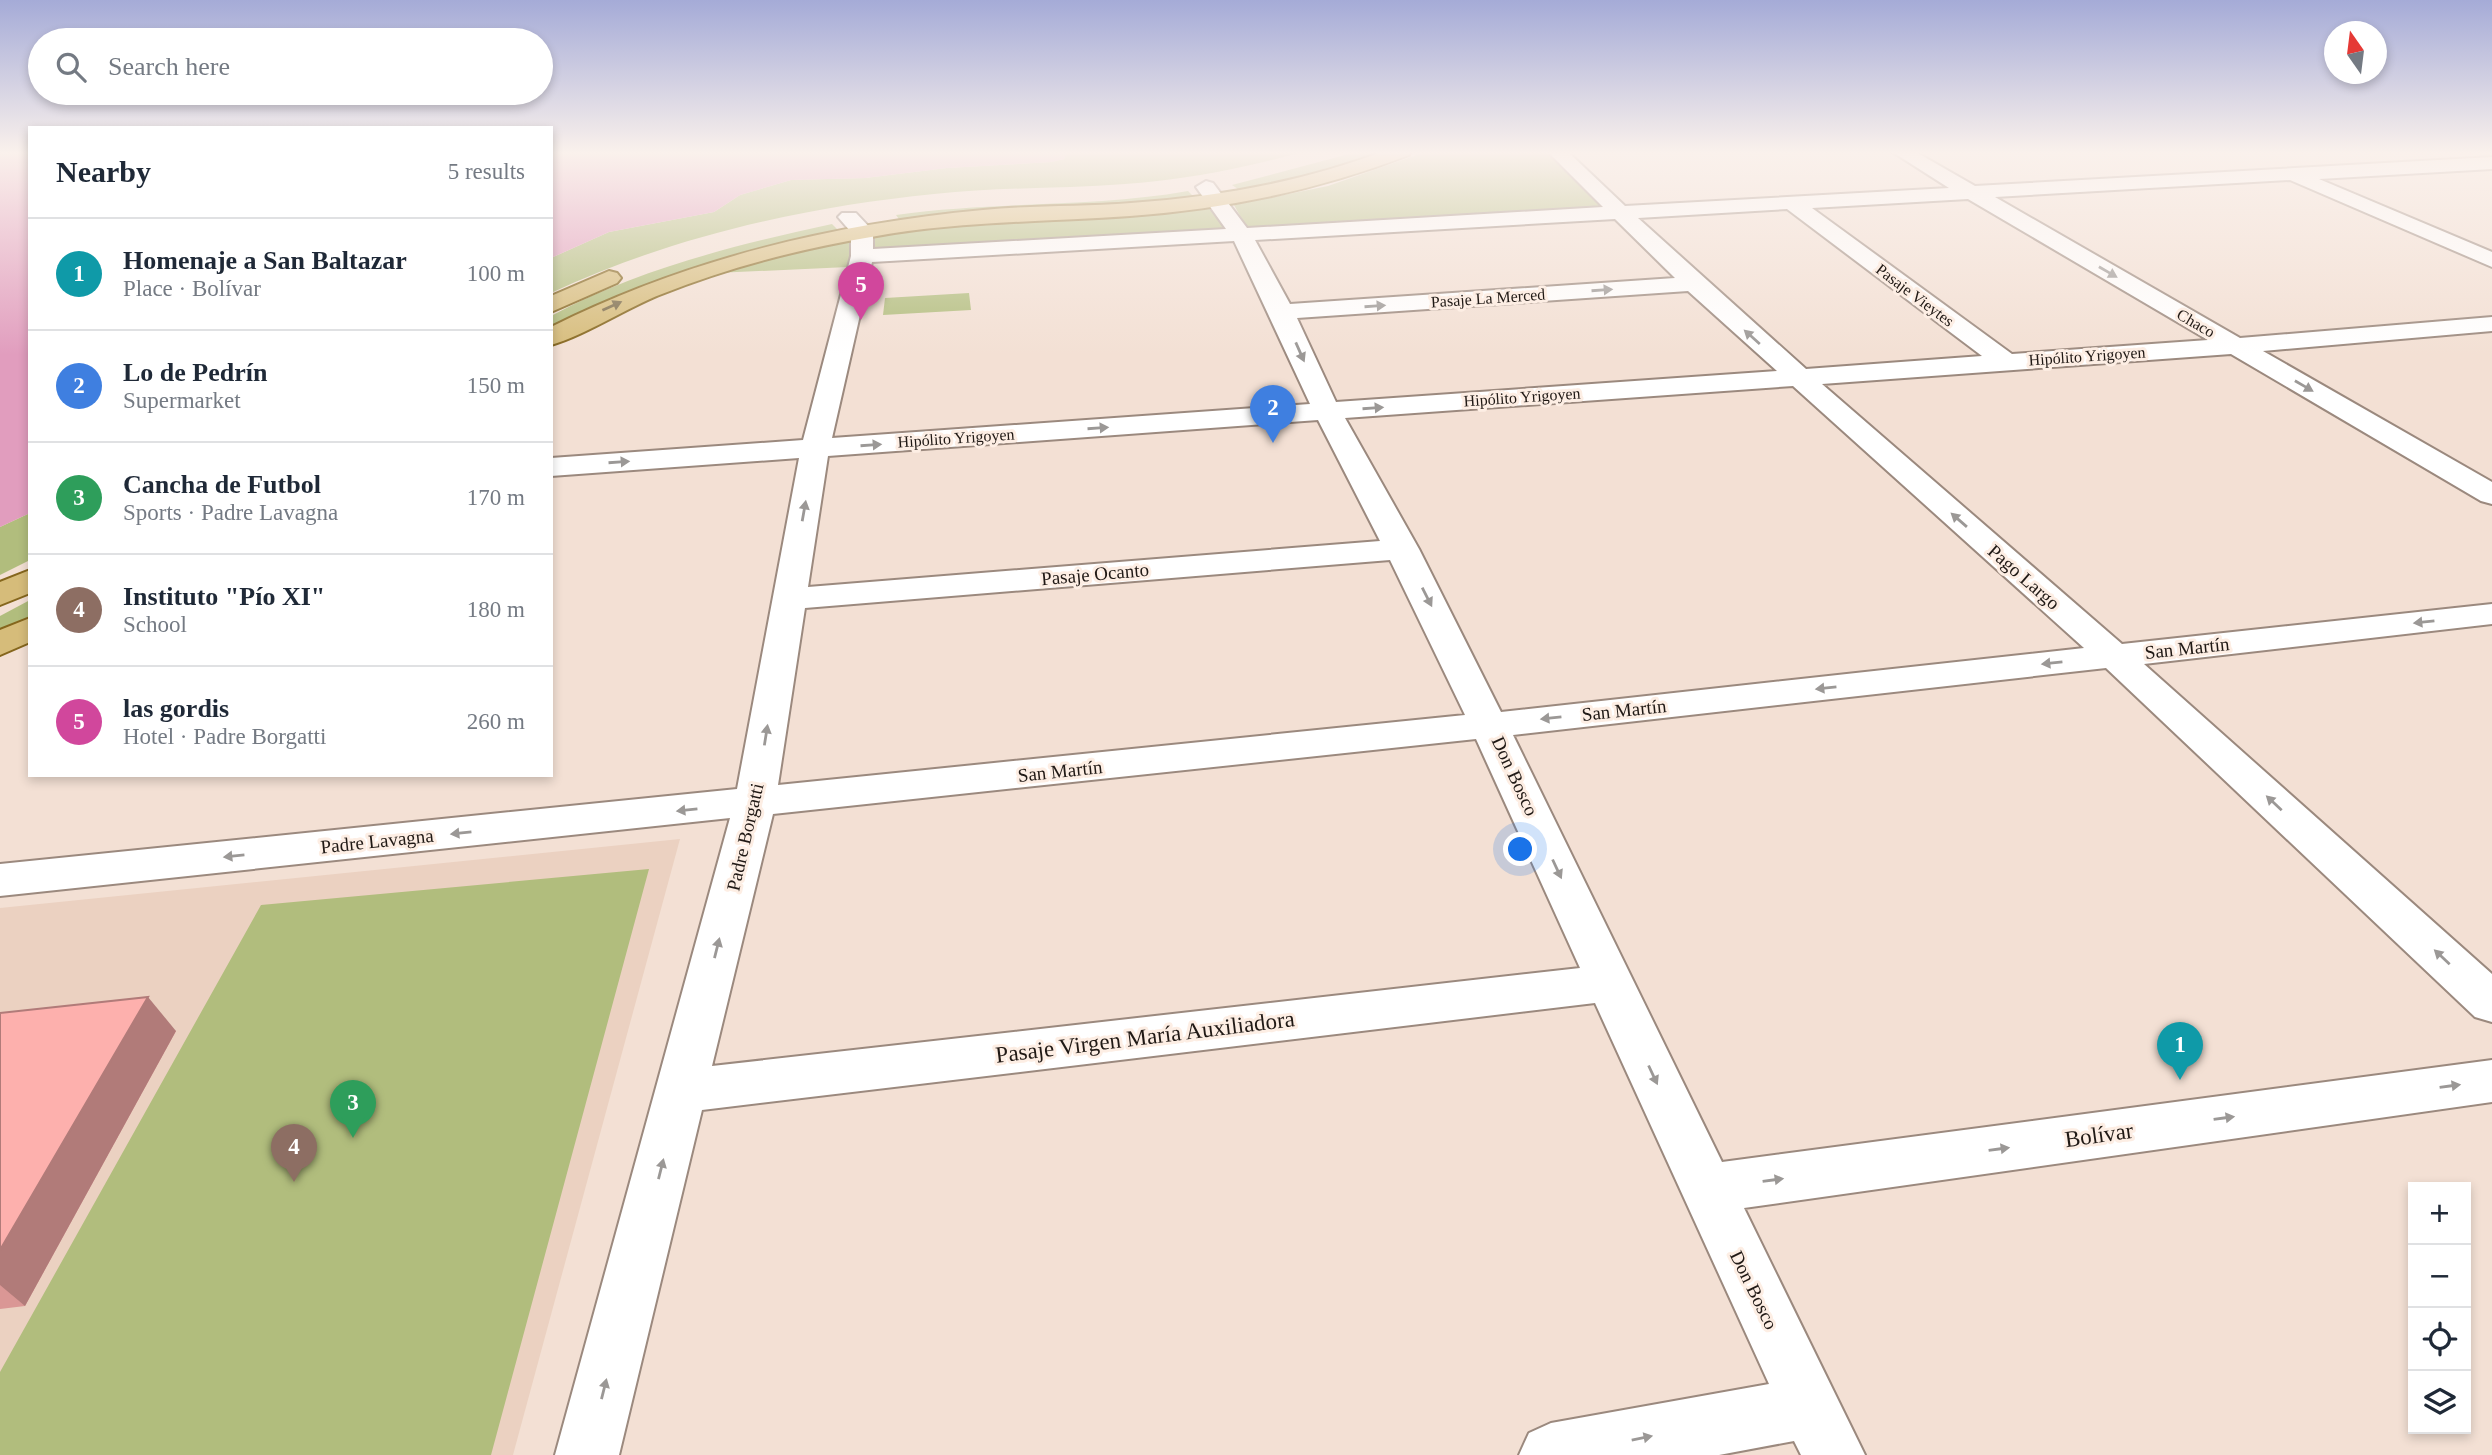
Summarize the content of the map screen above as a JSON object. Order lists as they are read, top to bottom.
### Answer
{
  "streets": {
    "street": [
      "Pasaje Vieytes",
      "Pasaje La Merced",
      "Chaco",
      "Hipólito Yrigoyen",
      "Pasaje Ocanto",
      "Pago Largo",
      "San Martín",
      "Don Bosco",
      "Padre Borgatti",
      "Padre Lavagna",
      "Pasaje Virgen María Auxiliadora",
      "Bolívar"
    ]
  },
  "crossings": [
    ["Pasaje Vieytes", "Hipólito Yrigoyen"],
    ["Pasaje La Merced", "Pago Largo"],
    ["Pasaje La Merced", "Don Bosco"],
    ["Chaco", "Hipólito Yrigoyen"],
    ["Hipólito Yrigoyen", "Pago Largo"],
    ["Hipólito Yrigoyen", "Don Bosco"],
    ["Hipólito Yrigoyen", "Padre Borgatti"],
    ["Pasaje Ocanto", "Don Bosco"],
    ["Pasaje Ocanto", "Padre Borgatti"],
    ["Pago Largo", "San Martín"],
    ["San Martín", "Don Bosco"],
    ["San Martín", "Padre Borgatti"],
    ["San Martín", "Padre Lavagna"],
    ["Don Bosco", "Pasaje Virgen María Auxiliadora"],
    ["Don Bosco", "Bolívar"],
    ["Padre Borgatti", "Padre Lavagna"],
    ["Padre Borgatti", "Pasaje Virgen María Auxiliadora"]
  ],
  "one_way": [
    "Chaco",
    "Pago Largo",
    "San Martín",
    "Don Bosco",
    "Padre Borgatti",
    "Padre Lavagna",
    "Bolívar"
  ],
  "north": "top",
  "page": {
    "search": "Search here",
    "heading": ["Nearby", "5 results"],
    "list": [
      {
        "mark": "1",
        "name": "Homenaje a San Baltazar",
        "note": "Place · Bolívar",
        "value": "100 m"
      },
      {
        "mark": "2",
        "name": "Lo de Pedrín",
        "note": "Supermarket",
        "value": "150 m"
      },
      {
        "mark": "3",
        "name": "Cancha de Futbol",
        "note": "Sports · Padre Lavagna",
        "value": "170 m"
      },
      {
        "mark": "4",
        "name": "Instituto \"Pío XI\"",
        "note": "School",
        "value": "180 m"
      },
      {
        "mark": "5",
        "name": "las gordis",
        "note": "Hotel · Padre Borgatti",
        "value": "260 m"
      }
    ],
    "pins": [
      "5",
      "2",
      "1",
      "3",
      "4"
    ],
    "map_buttons": ["+", "−"]
  }
}
